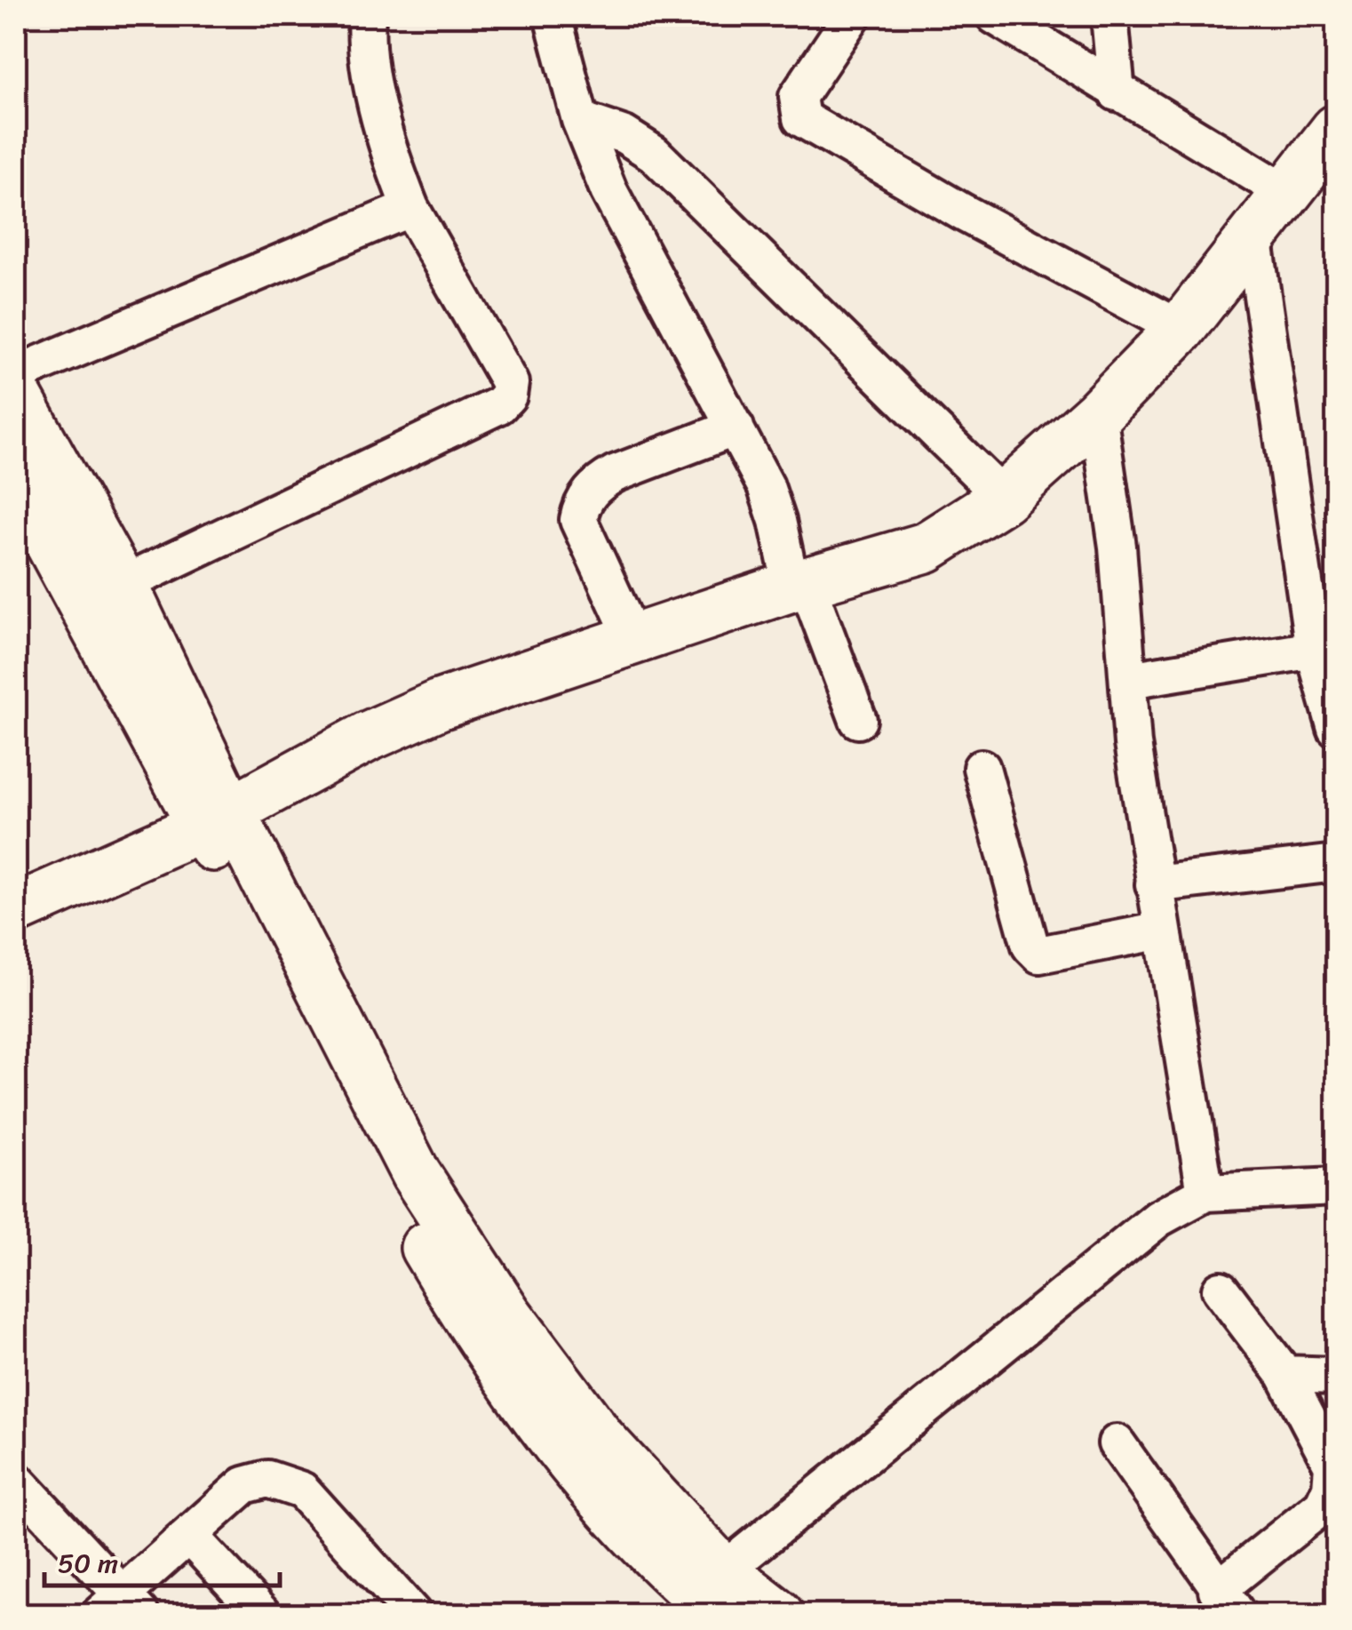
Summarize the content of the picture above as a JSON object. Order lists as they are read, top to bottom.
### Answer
{
  "scale_bar": "50 m"
}
